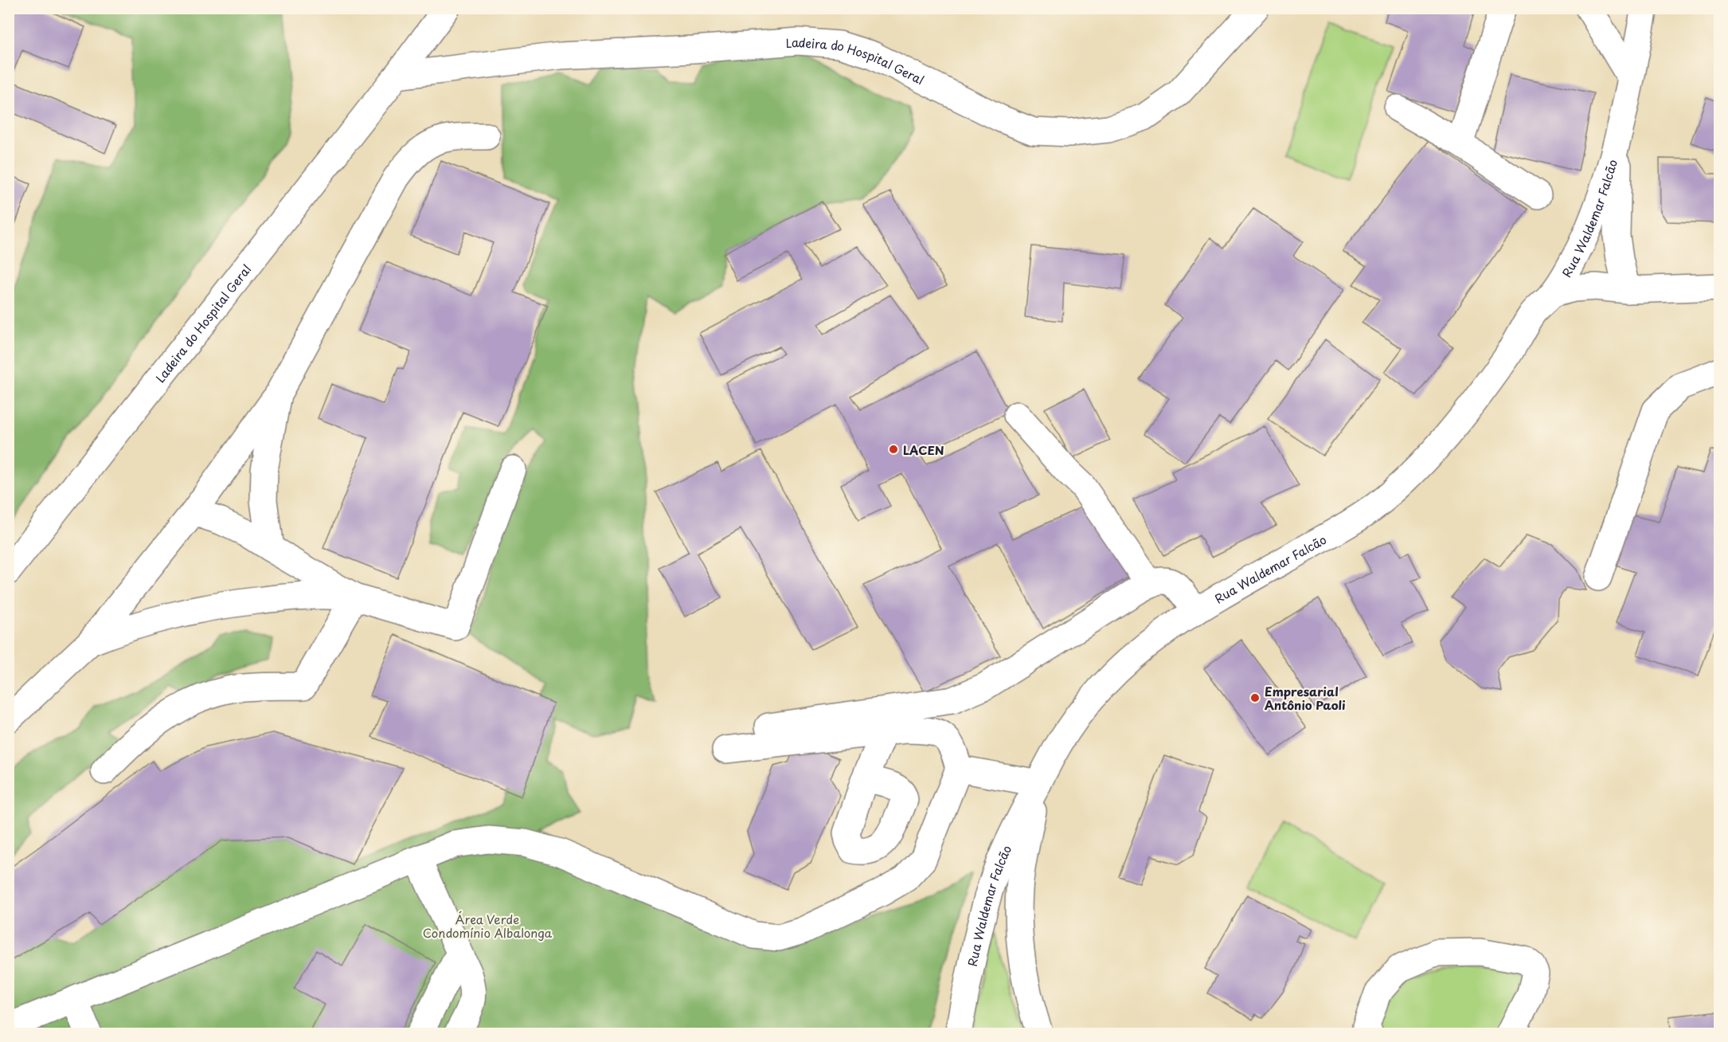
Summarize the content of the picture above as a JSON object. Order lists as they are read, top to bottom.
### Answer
{
  "streets": {
    "street": ["Ladeira do Hospital Geral", "Rua Waldemar Falcão"]
  },
  "parks": ["Área Verde Condomínio Albalonga"],
  "places": ["LACEN", "Empresarial Antônio Paoli"]
}
